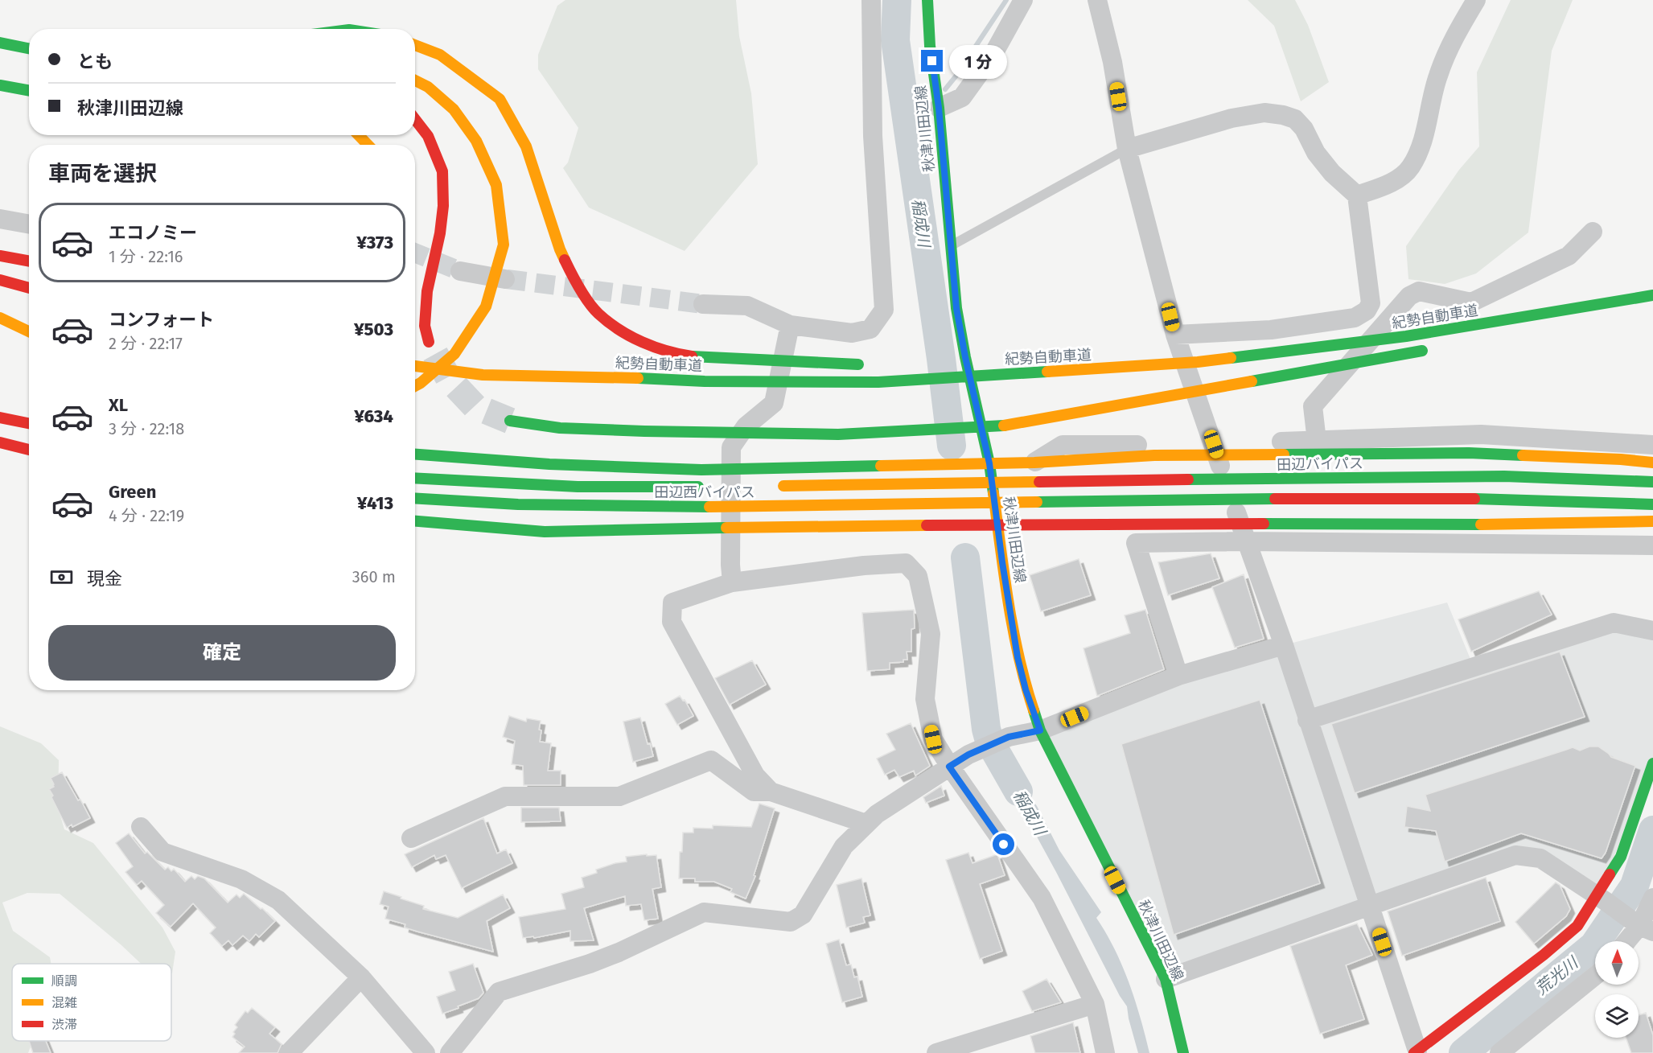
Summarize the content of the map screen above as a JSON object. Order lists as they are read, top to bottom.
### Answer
{
  "streets": {
    "main road": [
      "秋津川田辺線",
      "紀勢自動車道",
      "田辺バイパス",
      "田辺西バイパス"
    ]
  },
  "crossings": [
    ["田辺バイパス", "田辺西バイパス"]
  ],
  "water": ["稲成川", "荒光川"],
  "legend": ["順調", "混雑", "渋滞"],
  "north": "top",
  "page": {
    "banner": ["とも", "秋津川田辺線"],
    "bubble": "1 分",
    "heading": "車両を選択",
    "list": [
      {
        "name": "エコノミー",
        "note": "1 分 · 22:16",
        "value": "¥373"
      },
      {
        "name": "コンフォート",
        "note": "2 分 · 22:17",
        "value": "¥503"
      },
      {
        "name": "XL",
        "note": "3 分 · 22:18",
        "value": "¥634"
      },
      {
        "name": "Green",
        "note": "4 分 · 22:19",
        "value": "¥413"
      }
    ],
    "pay": ["現金", "360 m"],
    "buttons": "確定"
  }
}
